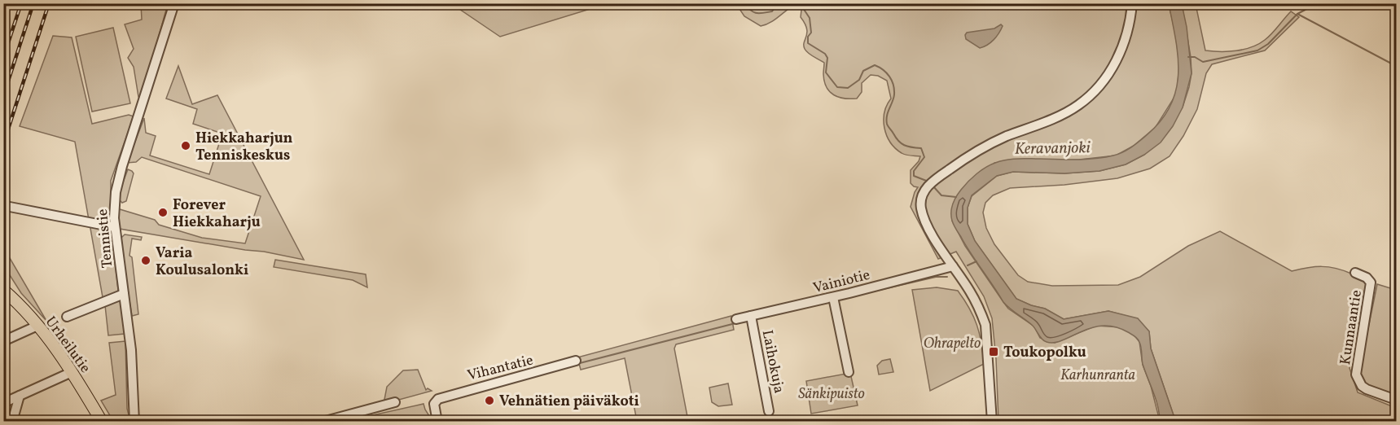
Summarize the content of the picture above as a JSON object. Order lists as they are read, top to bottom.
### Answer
{
  "streets": {
    "main road": ["Urheilutie"],
    "street": [
      "Tennistie",
      "Vainiotie",
      "Kunnaantie",
      "Laihokuja",
      "Vihantatie"
    ]
  },
  "crossings": [
    ["Vainiotie", "Laihokuja"]
  ],
  "water": ["Keravanjoki"],
  "parks": ["Ohrapelto", "Karhunranta", "Sänkipuisto"],
  "places": {
    "other": [
      "Hiekkaharjun Tenniskeskus",
      "Forever Hiekkaharju",
      "Varia Koulusalonki",
      "Vehnätien päiväkoti"
    ],
    "transit": ["Toukopolku"]
  }
}
